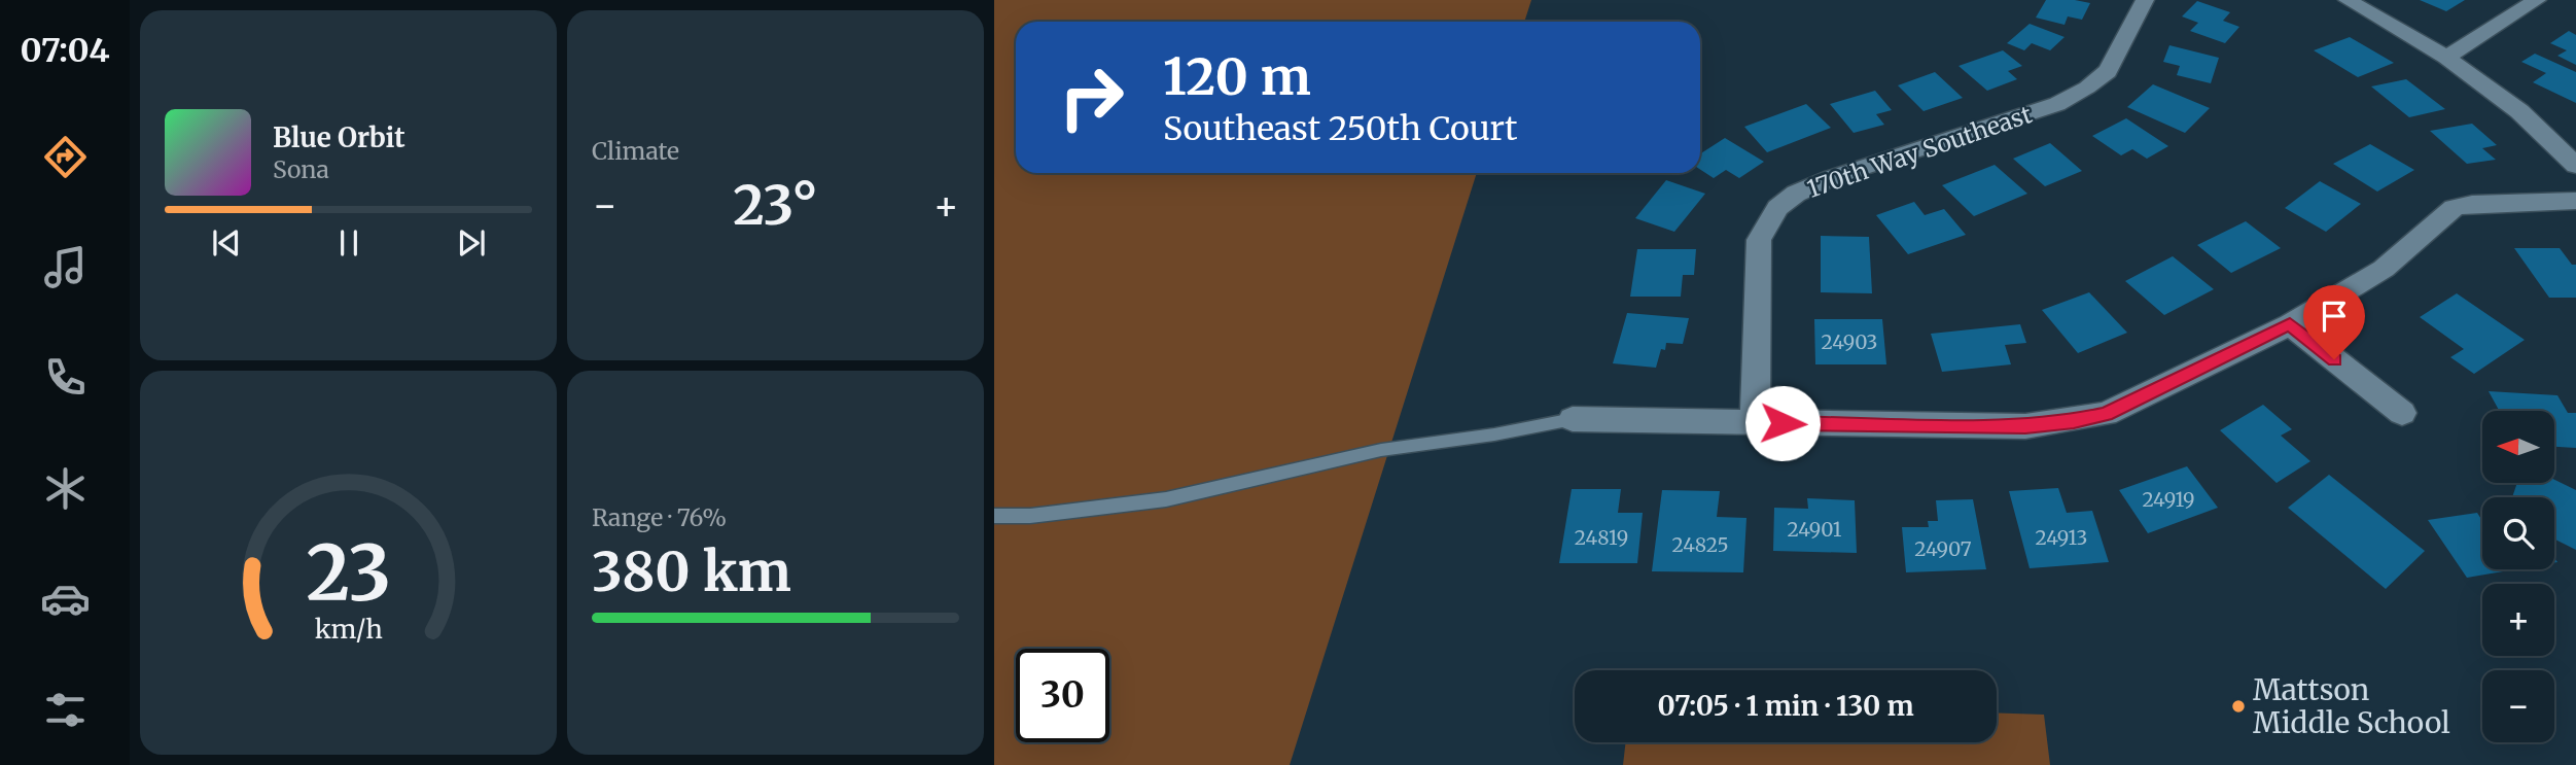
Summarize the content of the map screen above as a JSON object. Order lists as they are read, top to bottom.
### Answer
{
  "streets": {
    "street": ["170th Way Southeast"]
  },
  "places": ["Mattson Middle School"],
  "house_numbers": [
    "24903",
    "24919",
    "24901",
    "24819",
    "24913",
    "24825",
    "24907"
  ],
  "north": "left",
  "page": {
    "tabs": "07:04",
    "tile": [
      "Climate",
      ["Range · 76%", "380 km"]
    ],
    "turn": ["120 m", "Southeast 250th Court"],
    "song": ["Blue Orbit", "Sona"],
    "heat": ["−", "23°", "+"],
    "map_buttons": ["+", "−"],
    "limit": "30",
    "trip": "07:05 · 1 min · 130 m",
    "gauge": ["23", "km/h"]
  }
}
